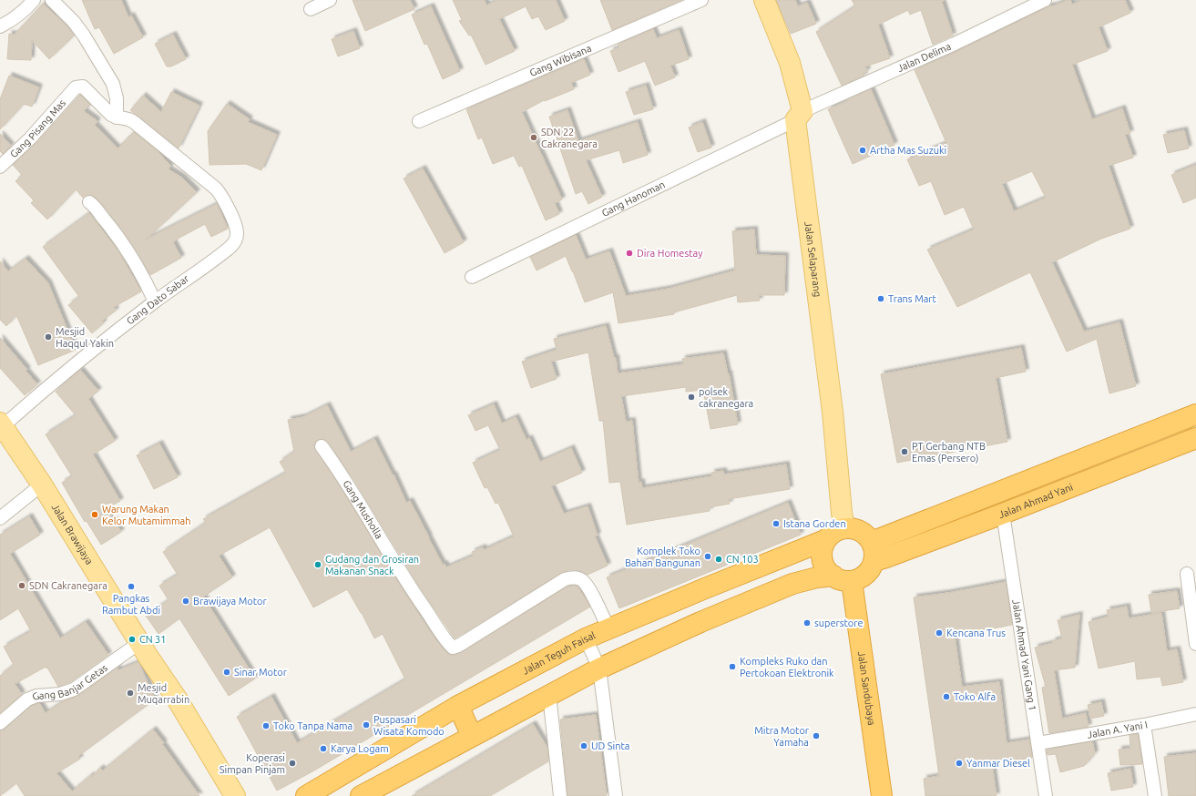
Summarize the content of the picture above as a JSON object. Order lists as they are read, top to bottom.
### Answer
{
  "streets": {
    "highway": ["Jalan Ahmad Yani", "Jalan Teguh Faisal", "Jalan Sandubaya"],
    "main road": ["Jalan Selaparang", "Jalan Brawijaya"],
    "street": [
      "Jalan Delima",
      "Gang Wibisana",
      "Gang Pisang Mas",
      "Gang Hanoman",
      "Gang Dato Sabar",
      "Gang Musholla",
      "Jalan Ahmad Yani Gang 1",
      "Gang Banjar Getas",
      "Jalan A. Yani I"
    ]
  },
  "crossings": [
    ["Jalan Delima", "Gang Hanoman"],
    ["Jalan Delima", "Jalan Selaparang"],
    ["Gang Pisang Mas", "Gang Dato Sabar"],
    ["Gang Hanoman", "Jalan Selaparang"],
    ["Jalan Selaparang", "Jalan Ahmad Yani"],
    ["Jalan Selaparang", "Jalan Teguh Faisal"],
    ["Jalan Selaparang", "Jalan Sandubaya"],
    ["Gang Dato Sabar", "Jalan Brawijaya"],
    ["Jalan Ahmad Yani", "Jalan Teguh Faisal"],
    ["Jalan Ahmad Yani", "Jalan Ahmad Yani Gang 1"],
    ["Jalan Ahmad Yani", "Jalan Sandubaya"],
    ["Gang Musholla", "Jalan Teguh Faisal"],
    ["Jalan Brawijaya", "Gang Banjar Getas"],
    ["Jalan Teguh Faisal", "Jalan Sandubaya"],
    ["Jalan Ahmad Yani Gang 1", "Jalan A. Yani I"]
  ],
  "places": [
    "SDN 22 Cakranegara",
    "Artha Mas Suzuki",
    "Dira Homestay",
    "Trans Mart",
    "Mesjid Haqqul Yakin",
    "polsek cakranegara",
    "PT Gerbang NTB Emas (Persero)",
    "Warung Makan Kelor Mutamimmah",
    "Istana Gorden",
    "Komplek Toko Bahan Bangunan",
    "CN 103",
    "Gudang dan Grosiran Makanan Snack",
    "SDN Cakranegara",
    "Pangkas Rambut Abdi",
    "Brawijaya Motor",
    "superstore",
    "Kencana Trus",
    "CN 31",
    "Kompleks Ruko dan Pertokoan Elektronik",
    "Sinar Motor",
    "Mesjid Muqarrabin",
    "Toko Alfa",
    "Puspasari Wisata Komodo",
    "Toko Tanpa Nama",
    "Mitra Motor Yamaha",
    "UD Sinta",
    "Karya Logam",
    "Koperasi Simpan Pinjam",
    "Yanmar Diesel"
  ]
}
